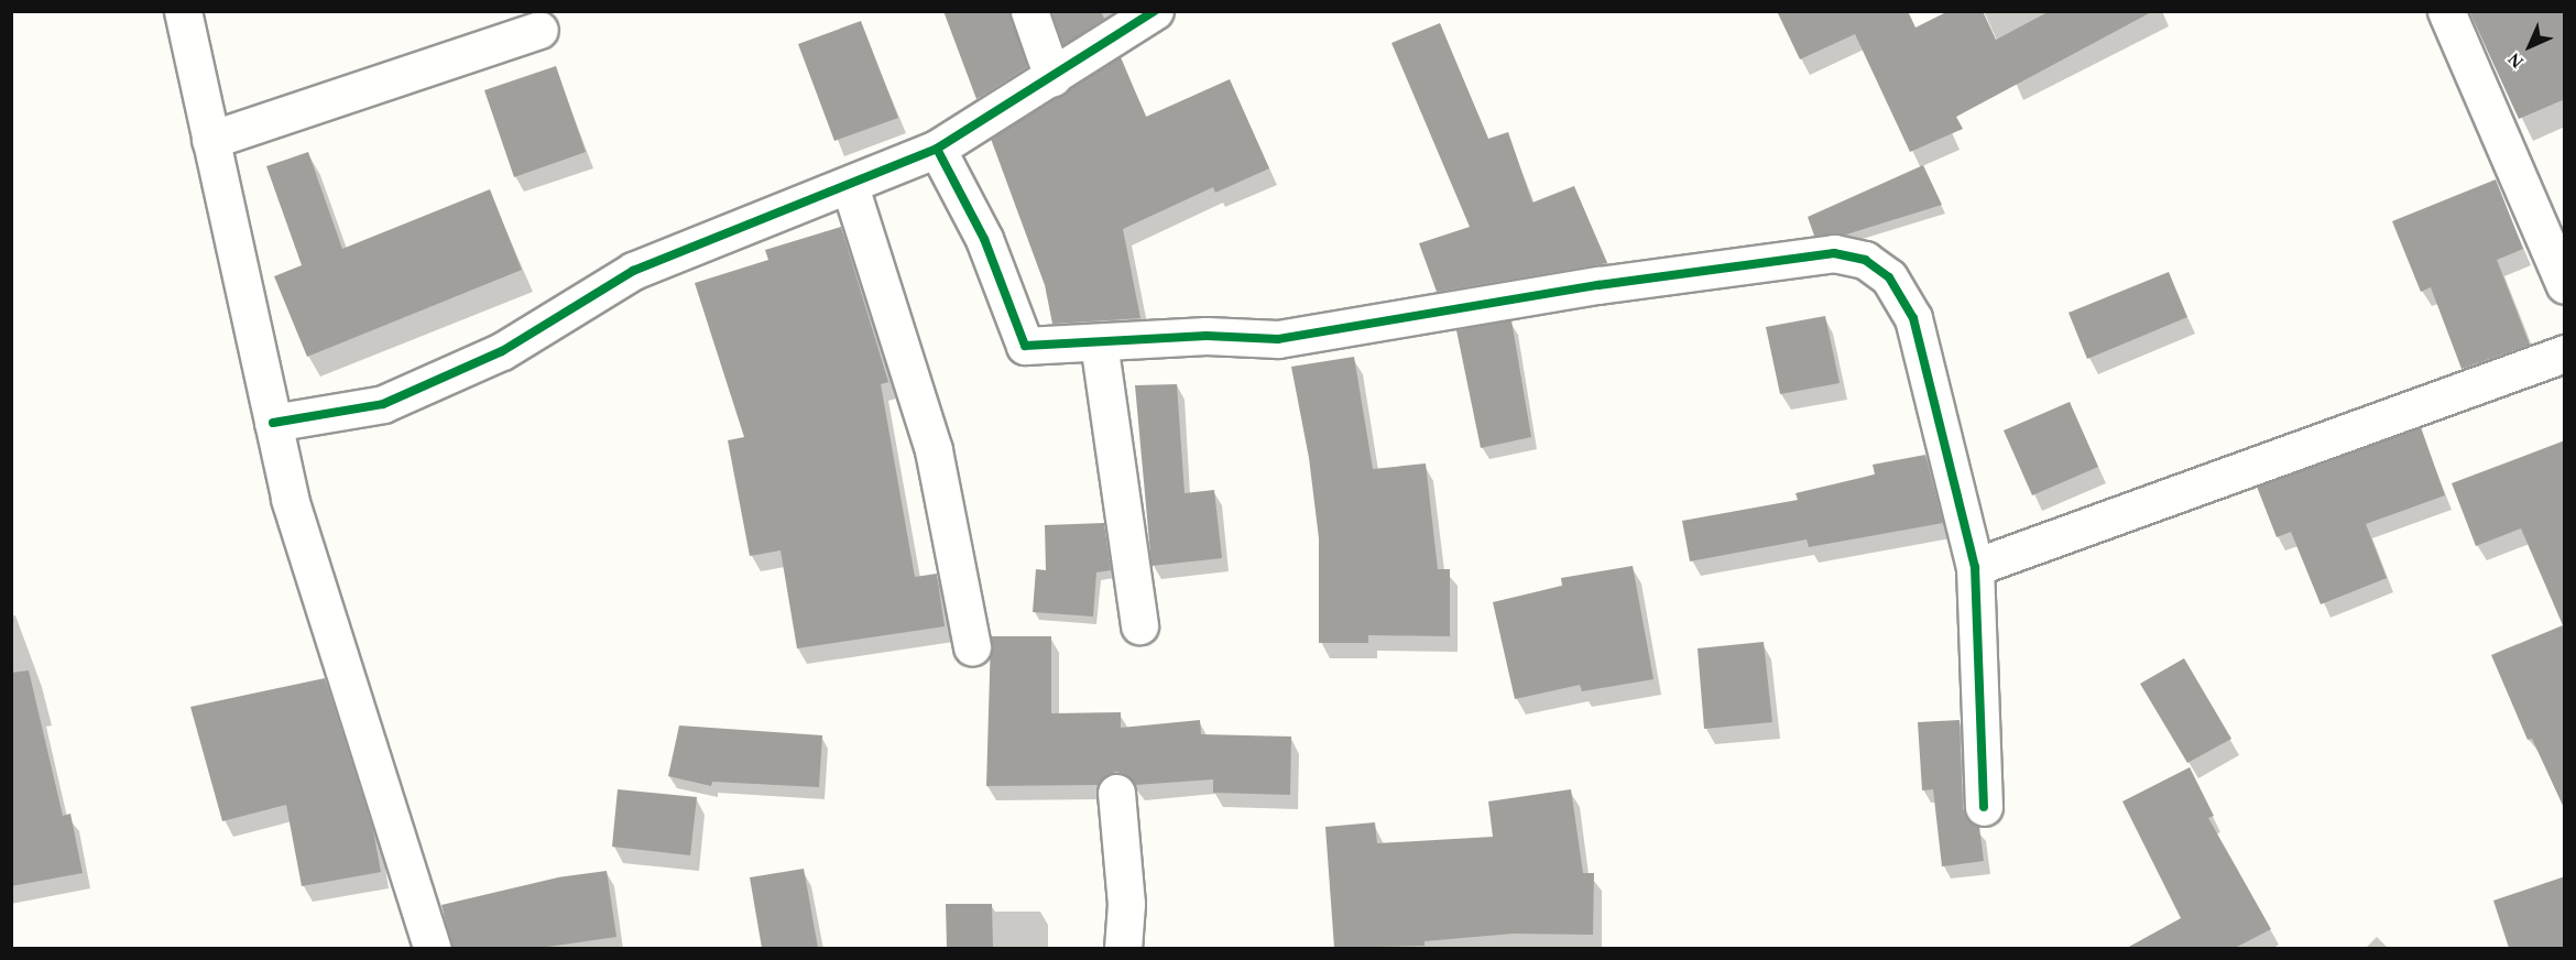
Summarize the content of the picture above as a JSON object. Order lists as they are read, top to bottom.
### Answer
{
  "north": "bottom left"
}
